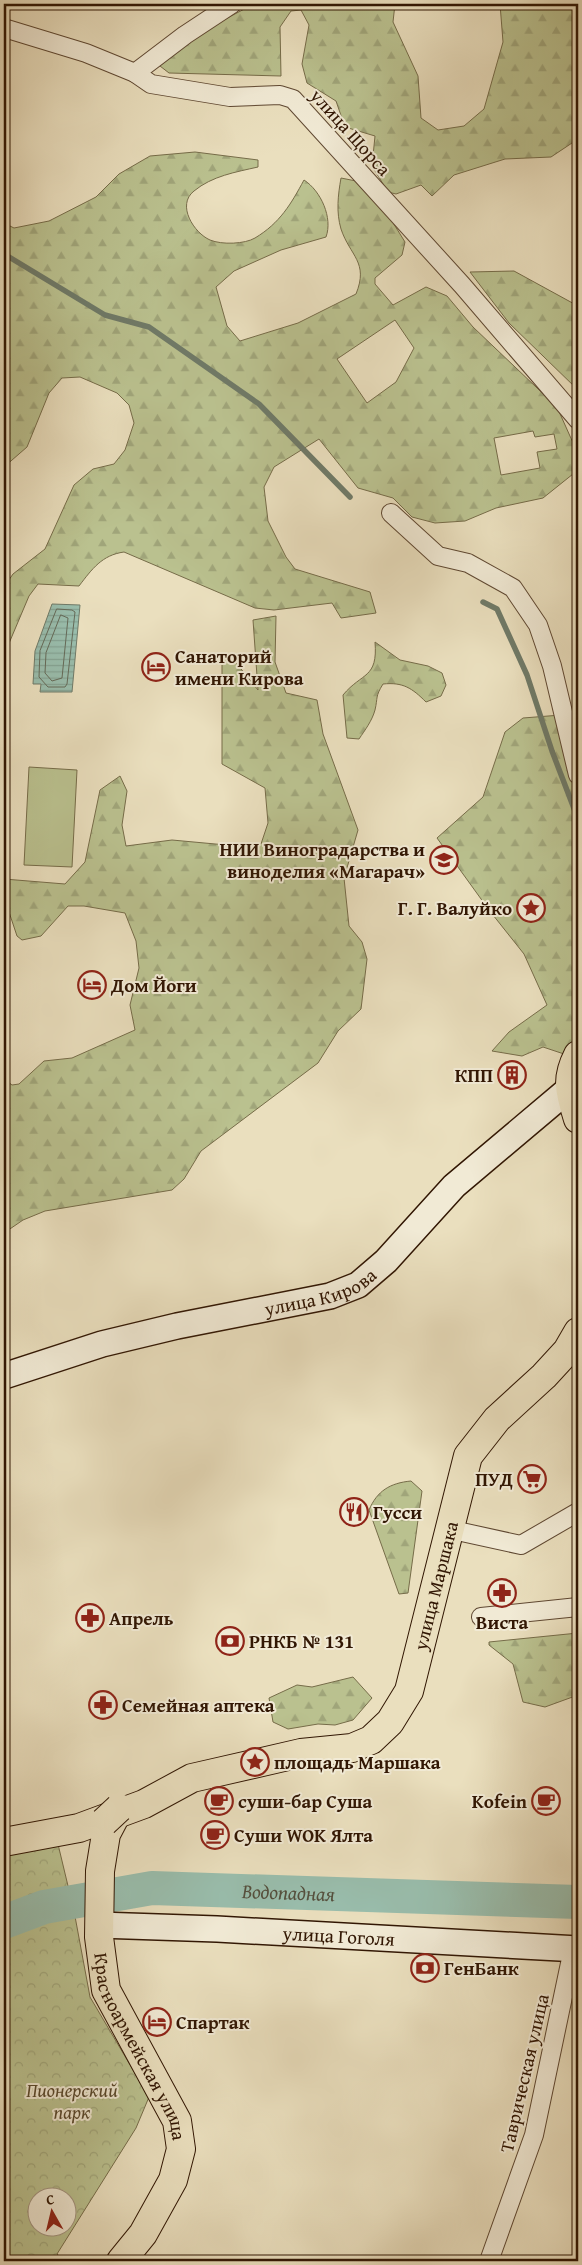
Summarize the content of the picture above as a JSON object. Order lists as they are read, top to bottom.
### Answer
{
  "streets": {
    "main road": [
      "улица Кирова",
      "улица Маршака",
      "улица Гоголя",
      "Красноармейская улица"
    ],
    "street": ["улица Щорса", "Таврическая улица"]
  },
  "crossings": [
    ["улица Гоголя", "Красноармейская улица"],
    ["улица Гоголя", "Таврическая улица"]
  ],
  "water": ["Водопадная"],
  "parks": ["Пионерский парк"],
  "places": {
    "hotel": ["Санаторий имени Кирова", "Дом Йоги", "Спартак"],
    "school or university": ["НИИ Виноградарства и виноделия «Магарач»"],
    "place": ["Г. Г. Валуйко", "площадь Маршака"],
    "building": ["КПП"],
    "supermarket": ["ПУД"],
    "restaurant": ["Гусси"],
    "pharmacy": ["Виста", "Апрель", "Семейная аптека"],
    "bank": ["РНКБ № 131", "ГенБанк"],
    "cafe": ["суши-бар Суша", "Kofein", "Суши WOK Ялта"]
  },
  "north": "top"
}
